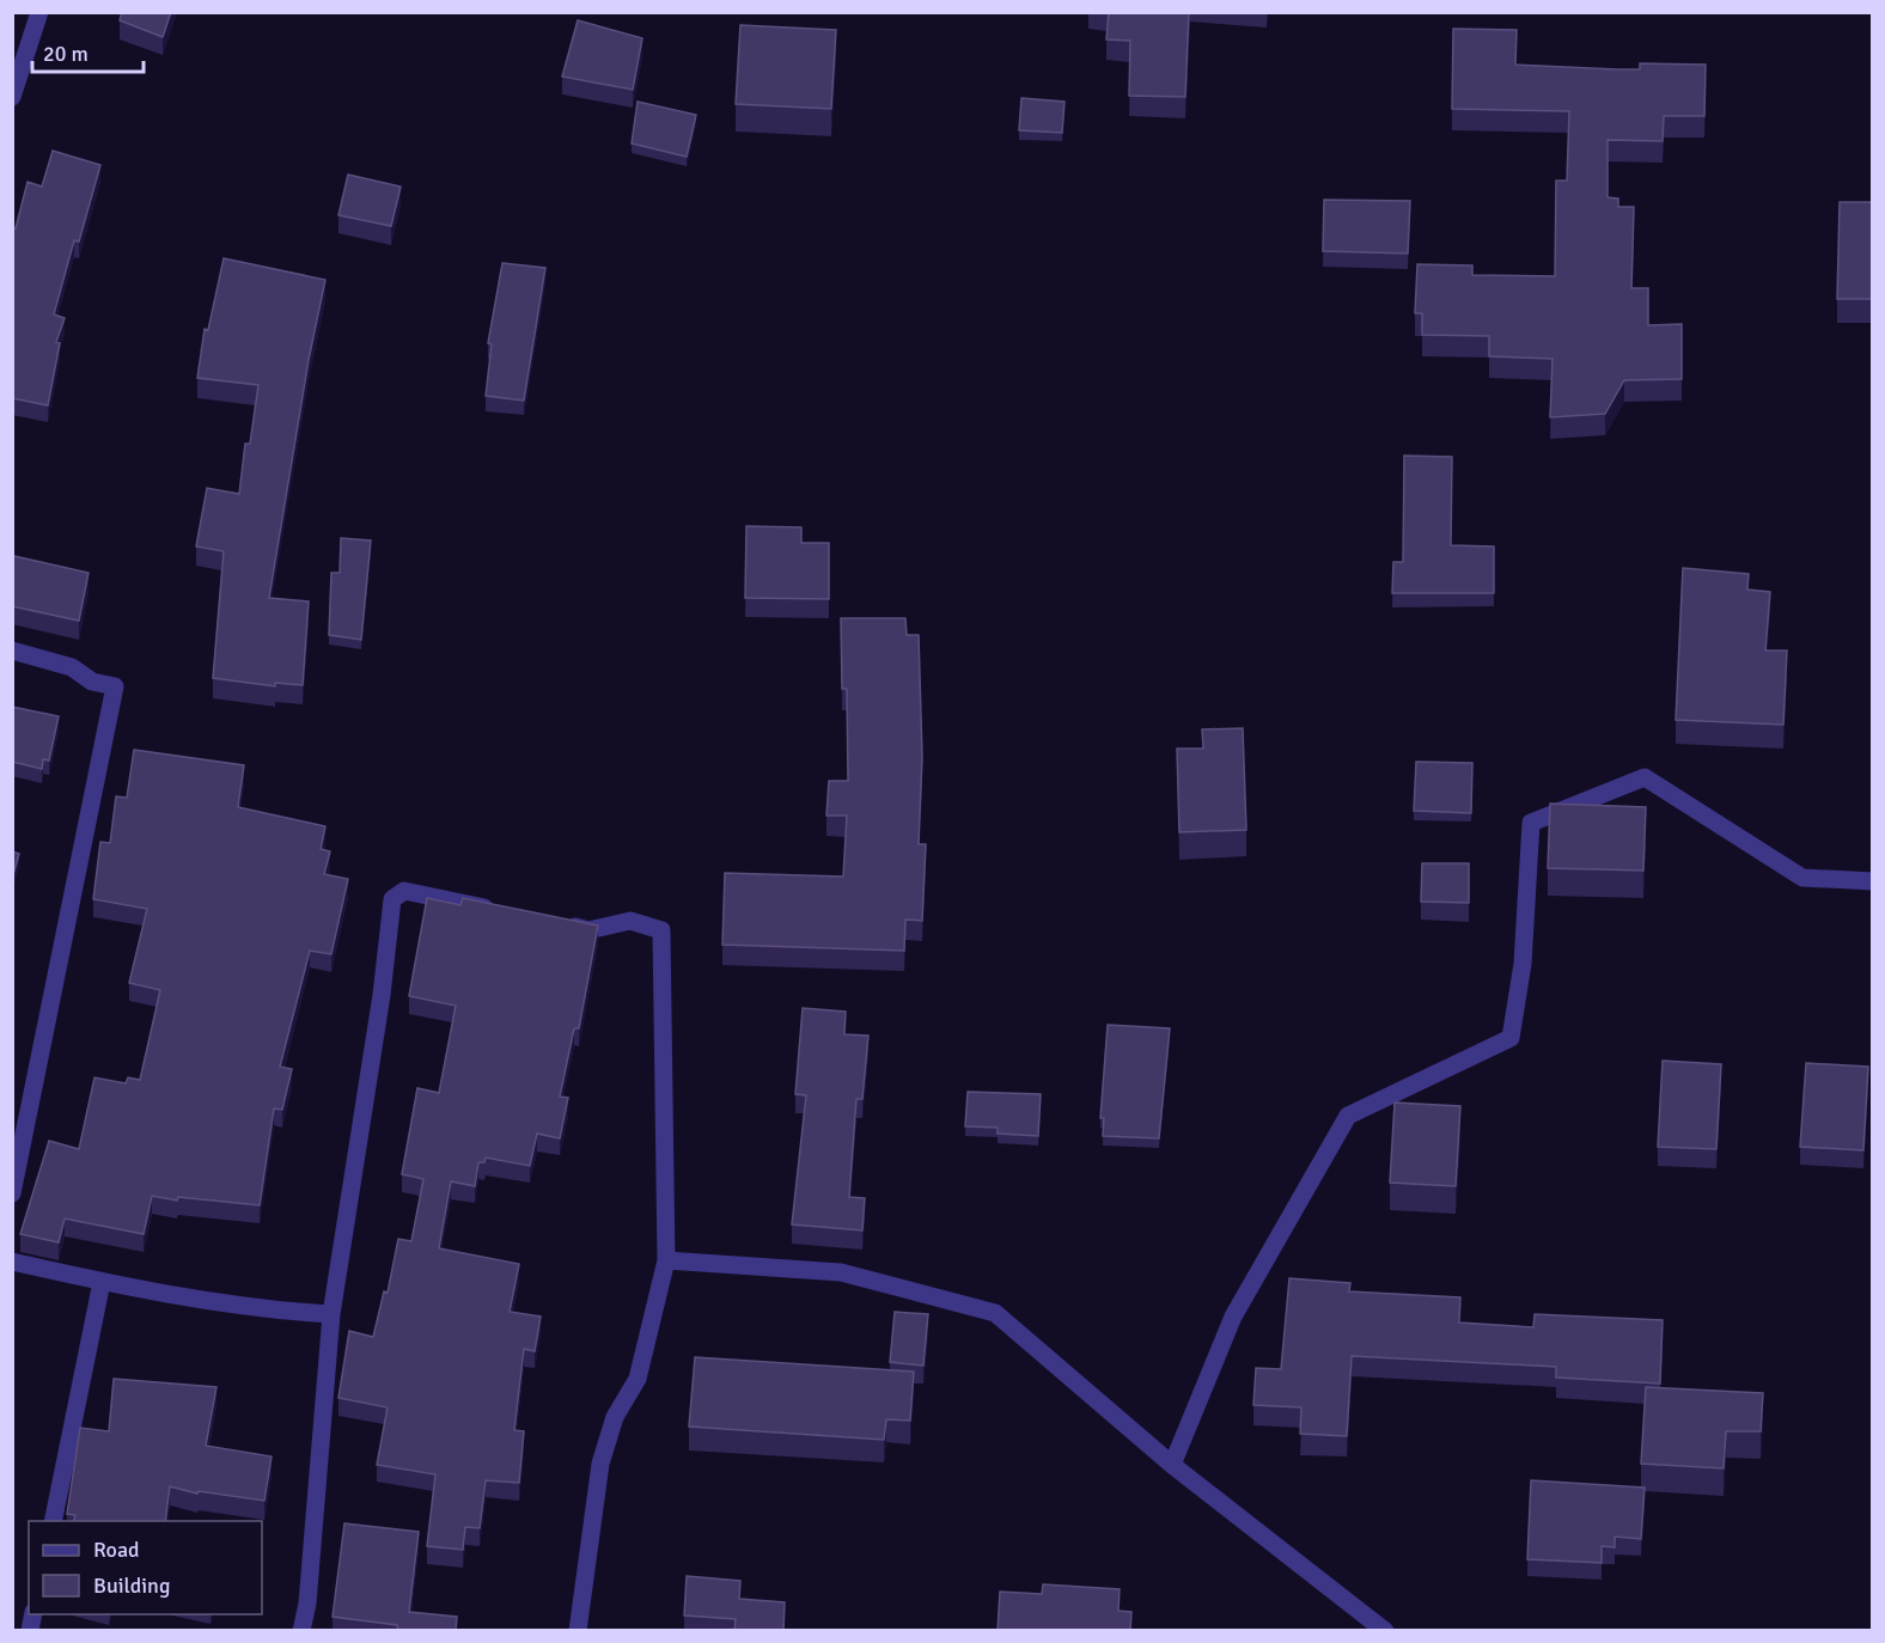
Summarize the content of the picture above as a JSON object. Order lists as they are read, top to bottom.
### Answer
{
  "legend": ["Road", "Building"],
  "scale_bar": "20 m"
}
